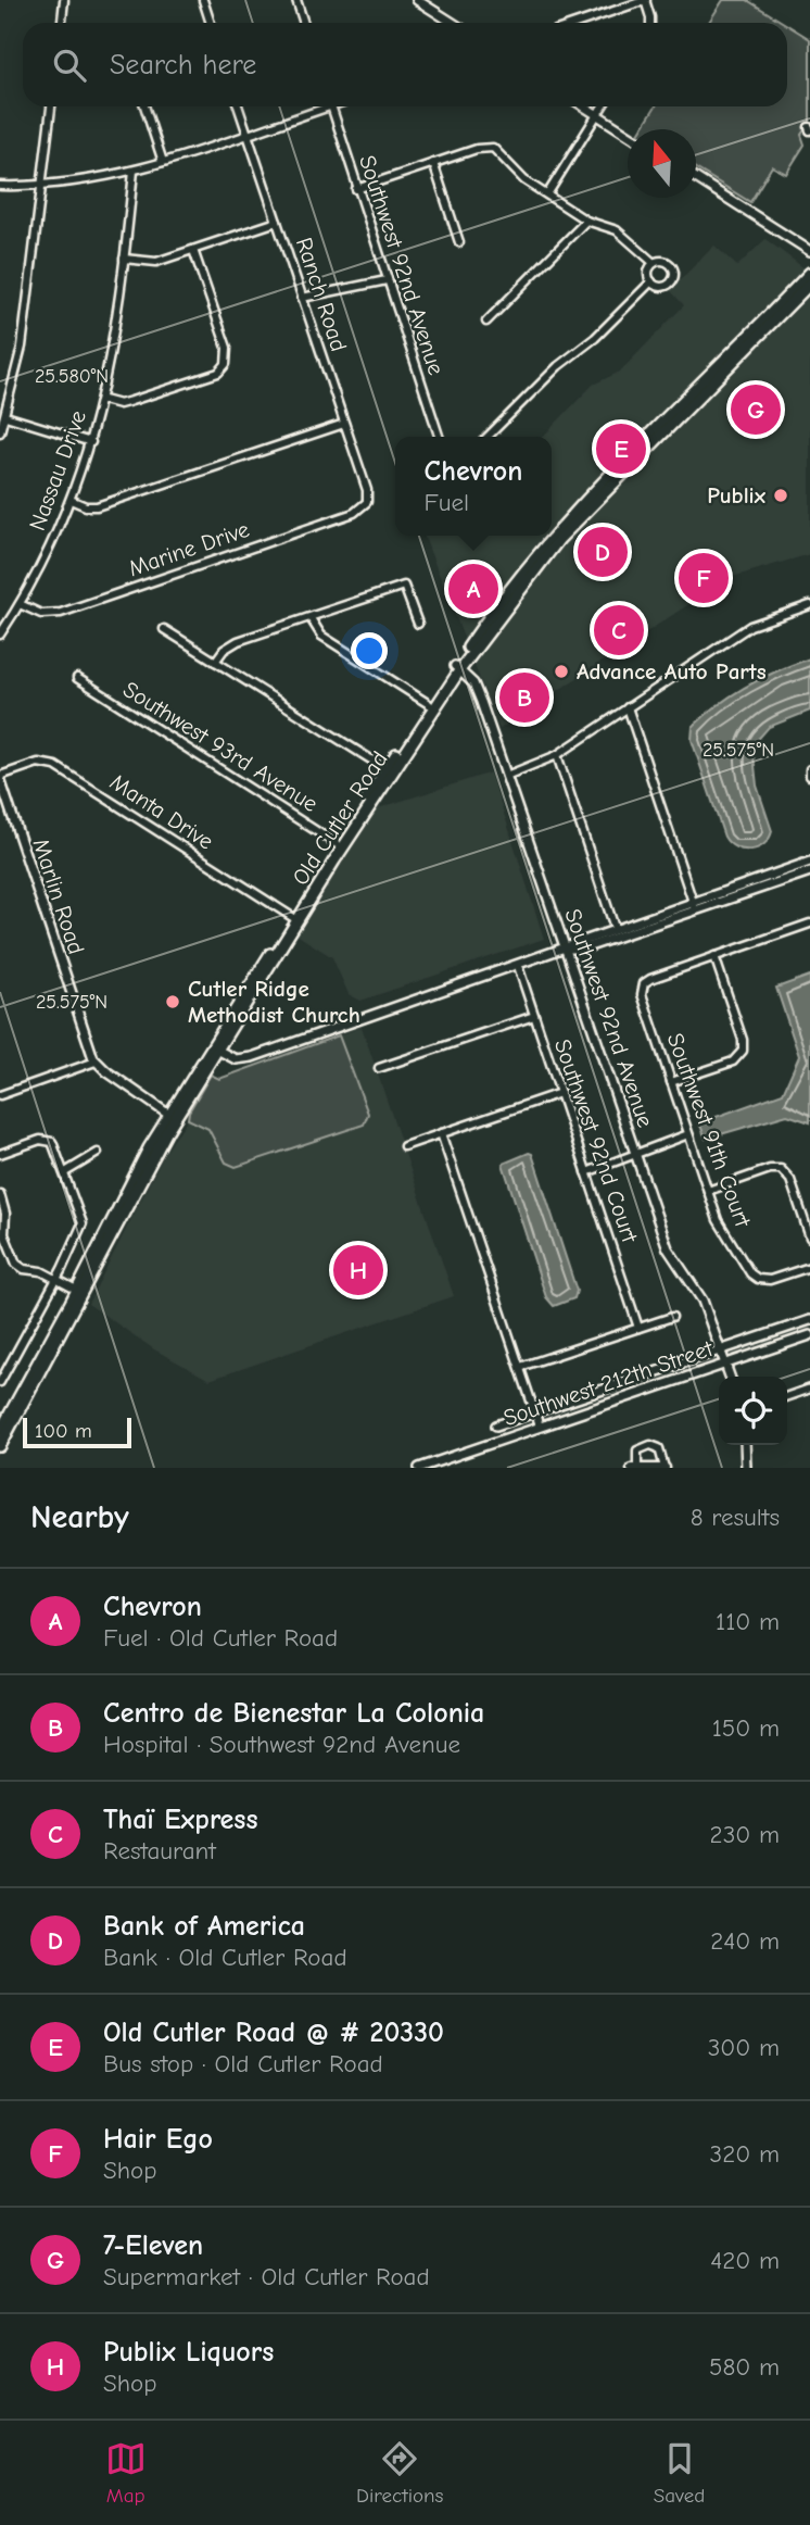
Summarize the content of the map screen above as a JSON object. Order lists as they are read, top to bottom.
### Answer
{
  "streets": {
    "main road": ["Old Cutler Road"],
    "street": [
      "Southwest 92nd Avenue",
      "Ranch Road",
      "Nassau Drive",
      "Marine Drive",
      "Southwest 93rd Avenue",
      "Manta Drive",
      "Marlin Road",
      "Southwest 91th Court",
      "Southwest 92nd Court",
      "Southwest 212th Street"
    ]
  },
  "crossings": [
    ["Southwest 92nd Avenue", "Old Cutler Road"],
    ["Southwest 92nd Avenue", "Southwest 212th Street"],
    ["Ranch Road", "Marine Drive"],
    ["Nassau Drive", "Marine Drive"],
    ["Southwest 93rd Avenue", "Old Cutler Road"],
    ["Manta Drive", "Old Cutler Road"],
    ["Manta Drive", "Marlin Road"]
  ],
  "places": ["Publix", "Advance Auto Parts", "Cutler Ridge Methodist Church"],
  "scale_bar": "100 m",
  "north": "top",
  "page": {
    "search": "Search here",
    "pins": [
      "G",
      "E",
      "D",
      "F",
      "A",
      "C",
      "B",
      "H"
    ],
    "popup": ["Chevron", "Fuel"],
    "scale": "100 m",
    "heading": ["Nearby", "8 results"],
    "list": [
      {
        "mark": "A",
        "name": "Chevron",
        "note": "Fuel · Old Cutler Road",
        "value": "110 m"
      },
      {
        "mark": "B",
        "name": "Centro de Bienestar La Colonia",
        "note": "Hospital · Southwest 92nd Avenue",
        "value": "150 m"
      },
      {
        "mark": "C",
        "name": "Thaï Express",
        "note": "Restaurant",
        "value": "230 m"
      },
      {
        "mark": "D",
        "name": "Bank of America",
        "note": "Bank · Old Cutler Road",
        "value": "240 m"
      },
      {
        "mark": "E",
        "name": "Old Cutler Road @ # 20330",
        "note": "Bus stop · Old Cutler Road",
        "value": "300 m"
      },
      {
        "mark": "F",
        "name": "Hair Ego",
        "note": "Shop",
        "value": "320 m"
      },
      {
        "mark": "G",
        "name": "7-Eleven",
        "note": "Supermarket · Old Cutler Road",
        "value": "420 m"
      },
      {
        "mark": "H",
        "name": "Publix Liquors",
        "note": "Shop",
        "value": "580 m"
      }
    ],
    "nav": ["Map", "Directions", "Saved"]
  },
  "coordinates": ["25.580°N", "25.575°N"]
}
